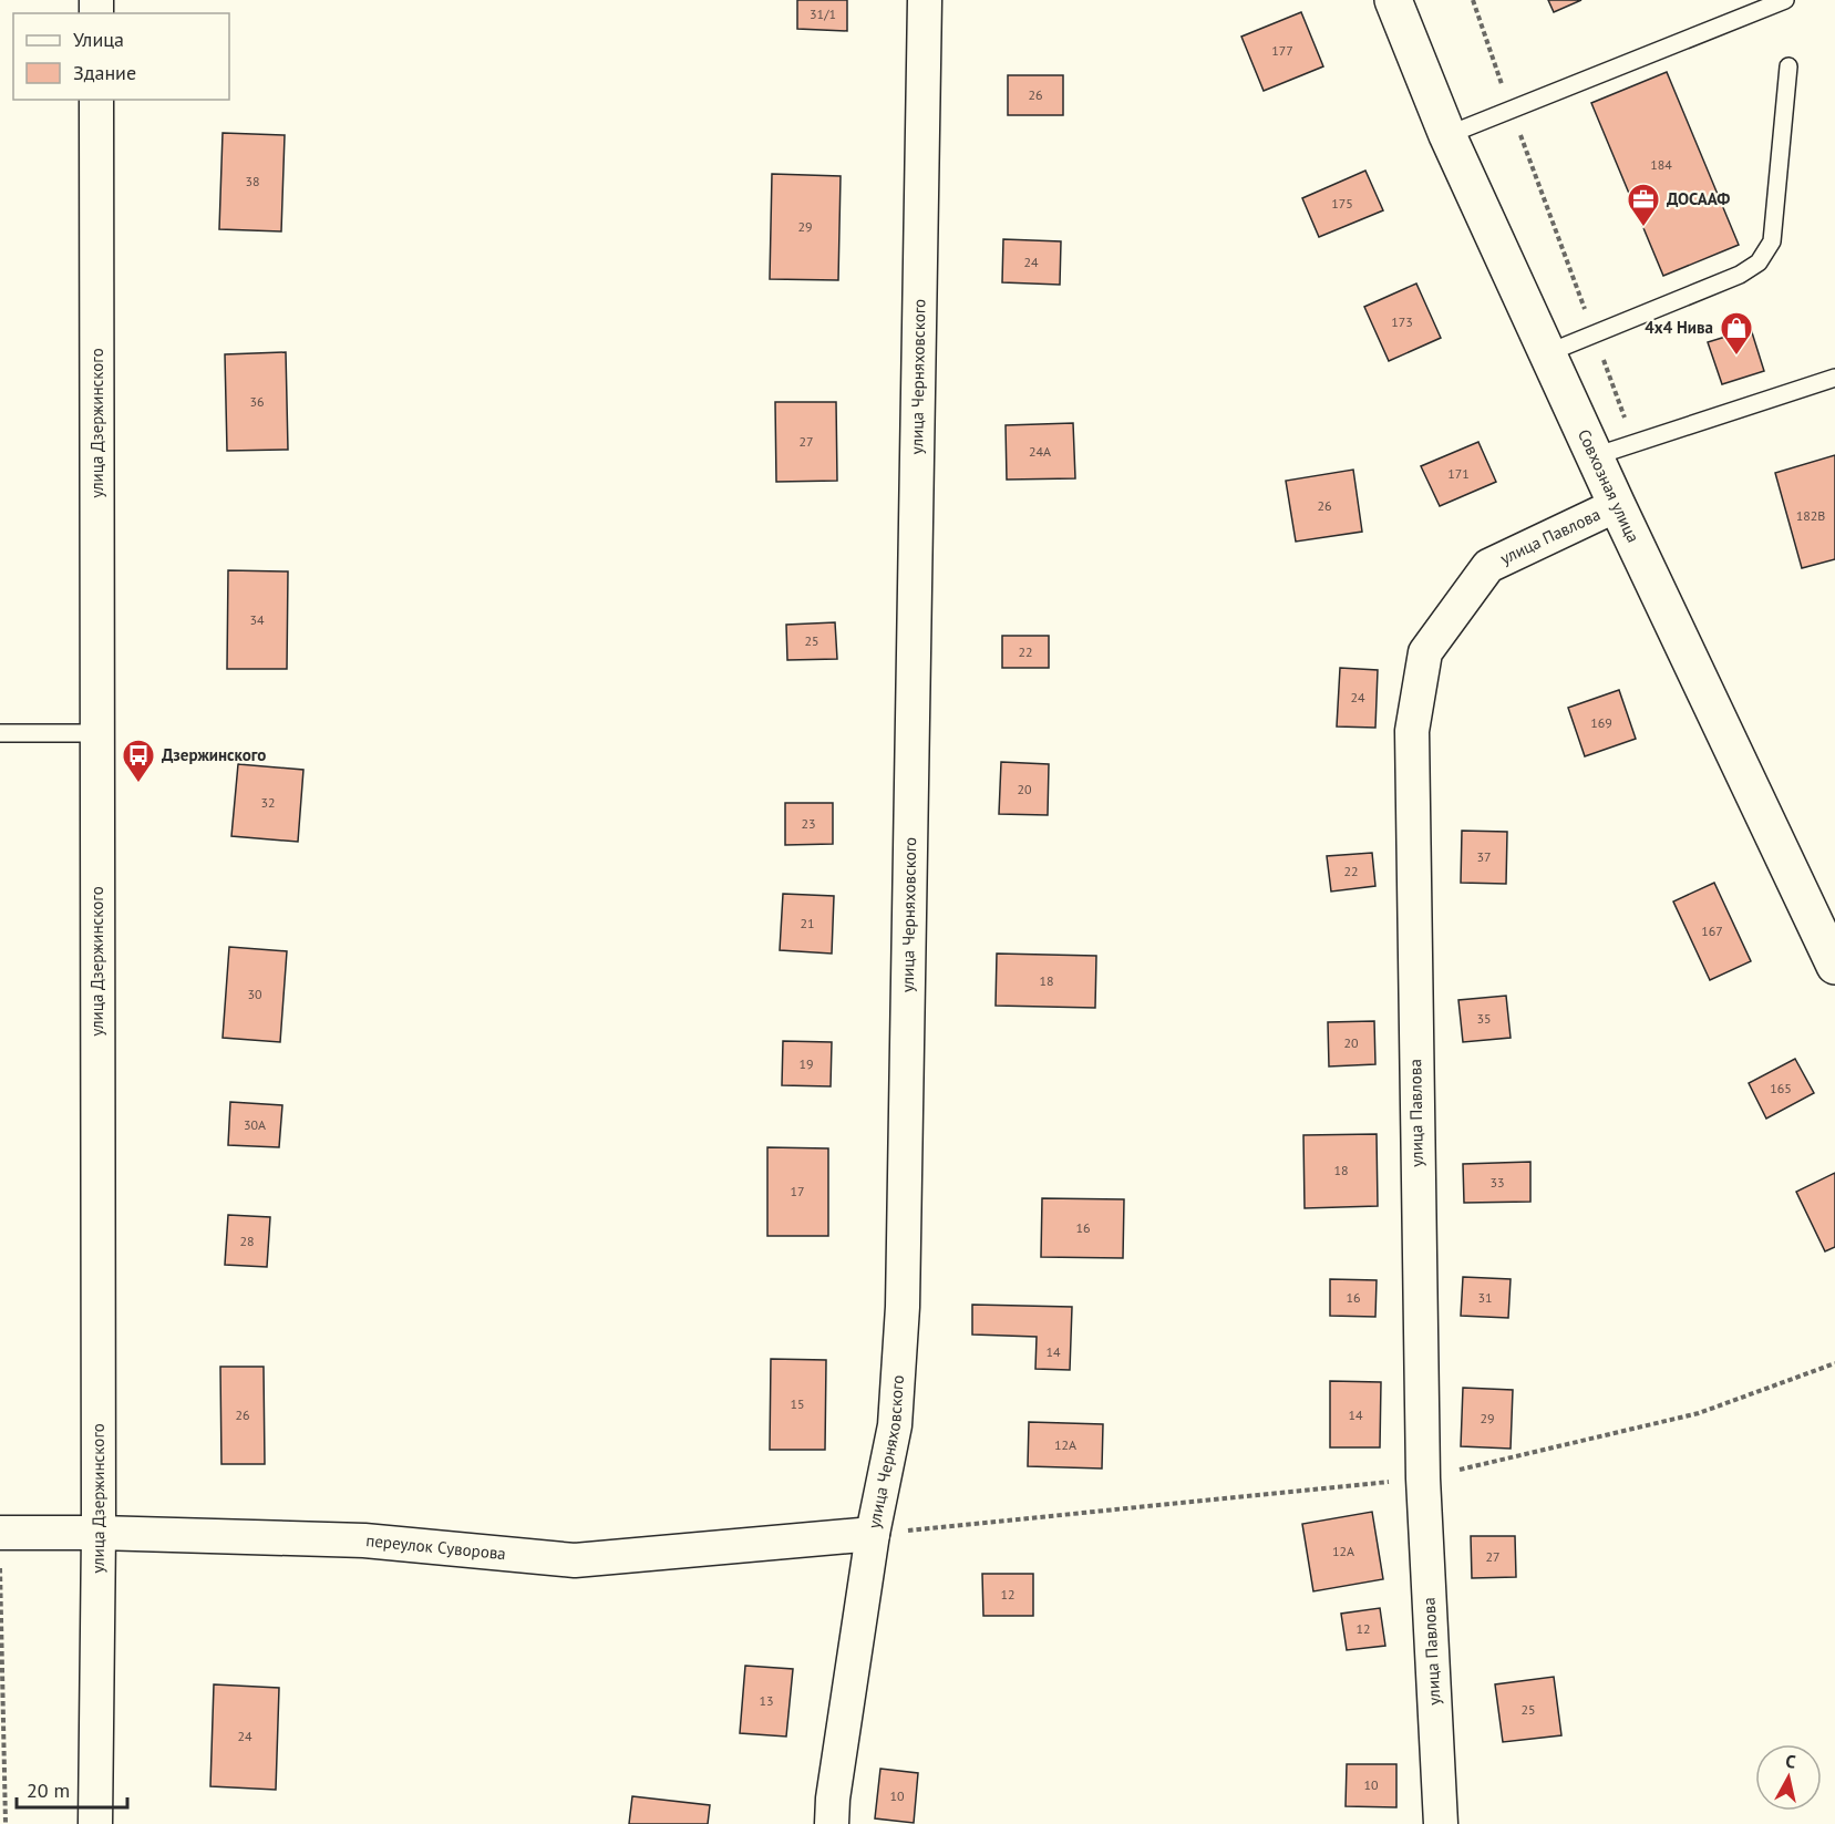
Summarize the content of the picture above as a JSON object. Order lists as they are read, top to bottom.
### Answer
{
  "streets": {
    "street": [
      "улица Черняховского",
      "улица Дзержинского",
      "Совхозная улица",
      "улица Павлова",
      "переулок Суворова"
    ]
  },
  "crossings": [
    ["улица Черняховского", "переулок Суворова"],
    ["улица Дзержинского", "переулок Суворова"],
    ["Совхозная улица", "улица Павлова"]
  ],
  "places": {
    "office": ["ДОСААФ"],
    "shop": ["4x4 Нива"],
    "bus stop": ["Дзержинского"]
  },
  "house_numbers": [
    "31/1",
    "177",
    "26",
    "184",
    "38",
    "175",
    "29",
    "24",
    "173",
    "36",
    "27",
    "24А",
    "171",
    "26",
    "182В",
    "34",
    "25",
    "22",
    "24",
    "169",
    "20",
    "32",
    "23",
    "37",
    "22",
    "21",
    "167",
    "18",
    "30",
    "35",
    "20",
    "19",
    "165",
    "30А",
    "18",
    "33",
    "17",
    "16",
    "28",
    "16",
    "31",
    "14",
    "15",
    "26",
    "14",
    "29",
    "12А",
    "12А",
    "27",
    "12",
    "12",
    "13",
    "25",
    "24",
    "10",
    "10"
  ],
  "legend": ["Улица", "Здание"],
  "scale_bar": "20 m",
  "north": "top"
}
